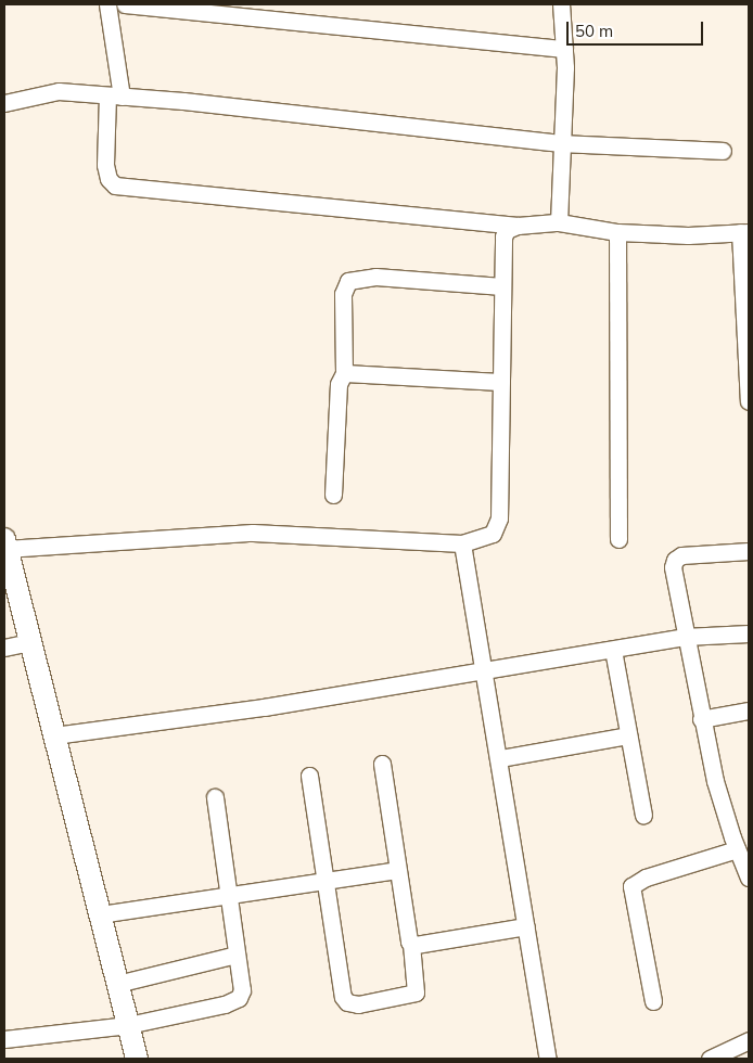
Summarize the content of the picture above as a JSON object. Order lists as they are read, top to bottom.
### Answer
{
  "scale_bar": "50 m"
}
